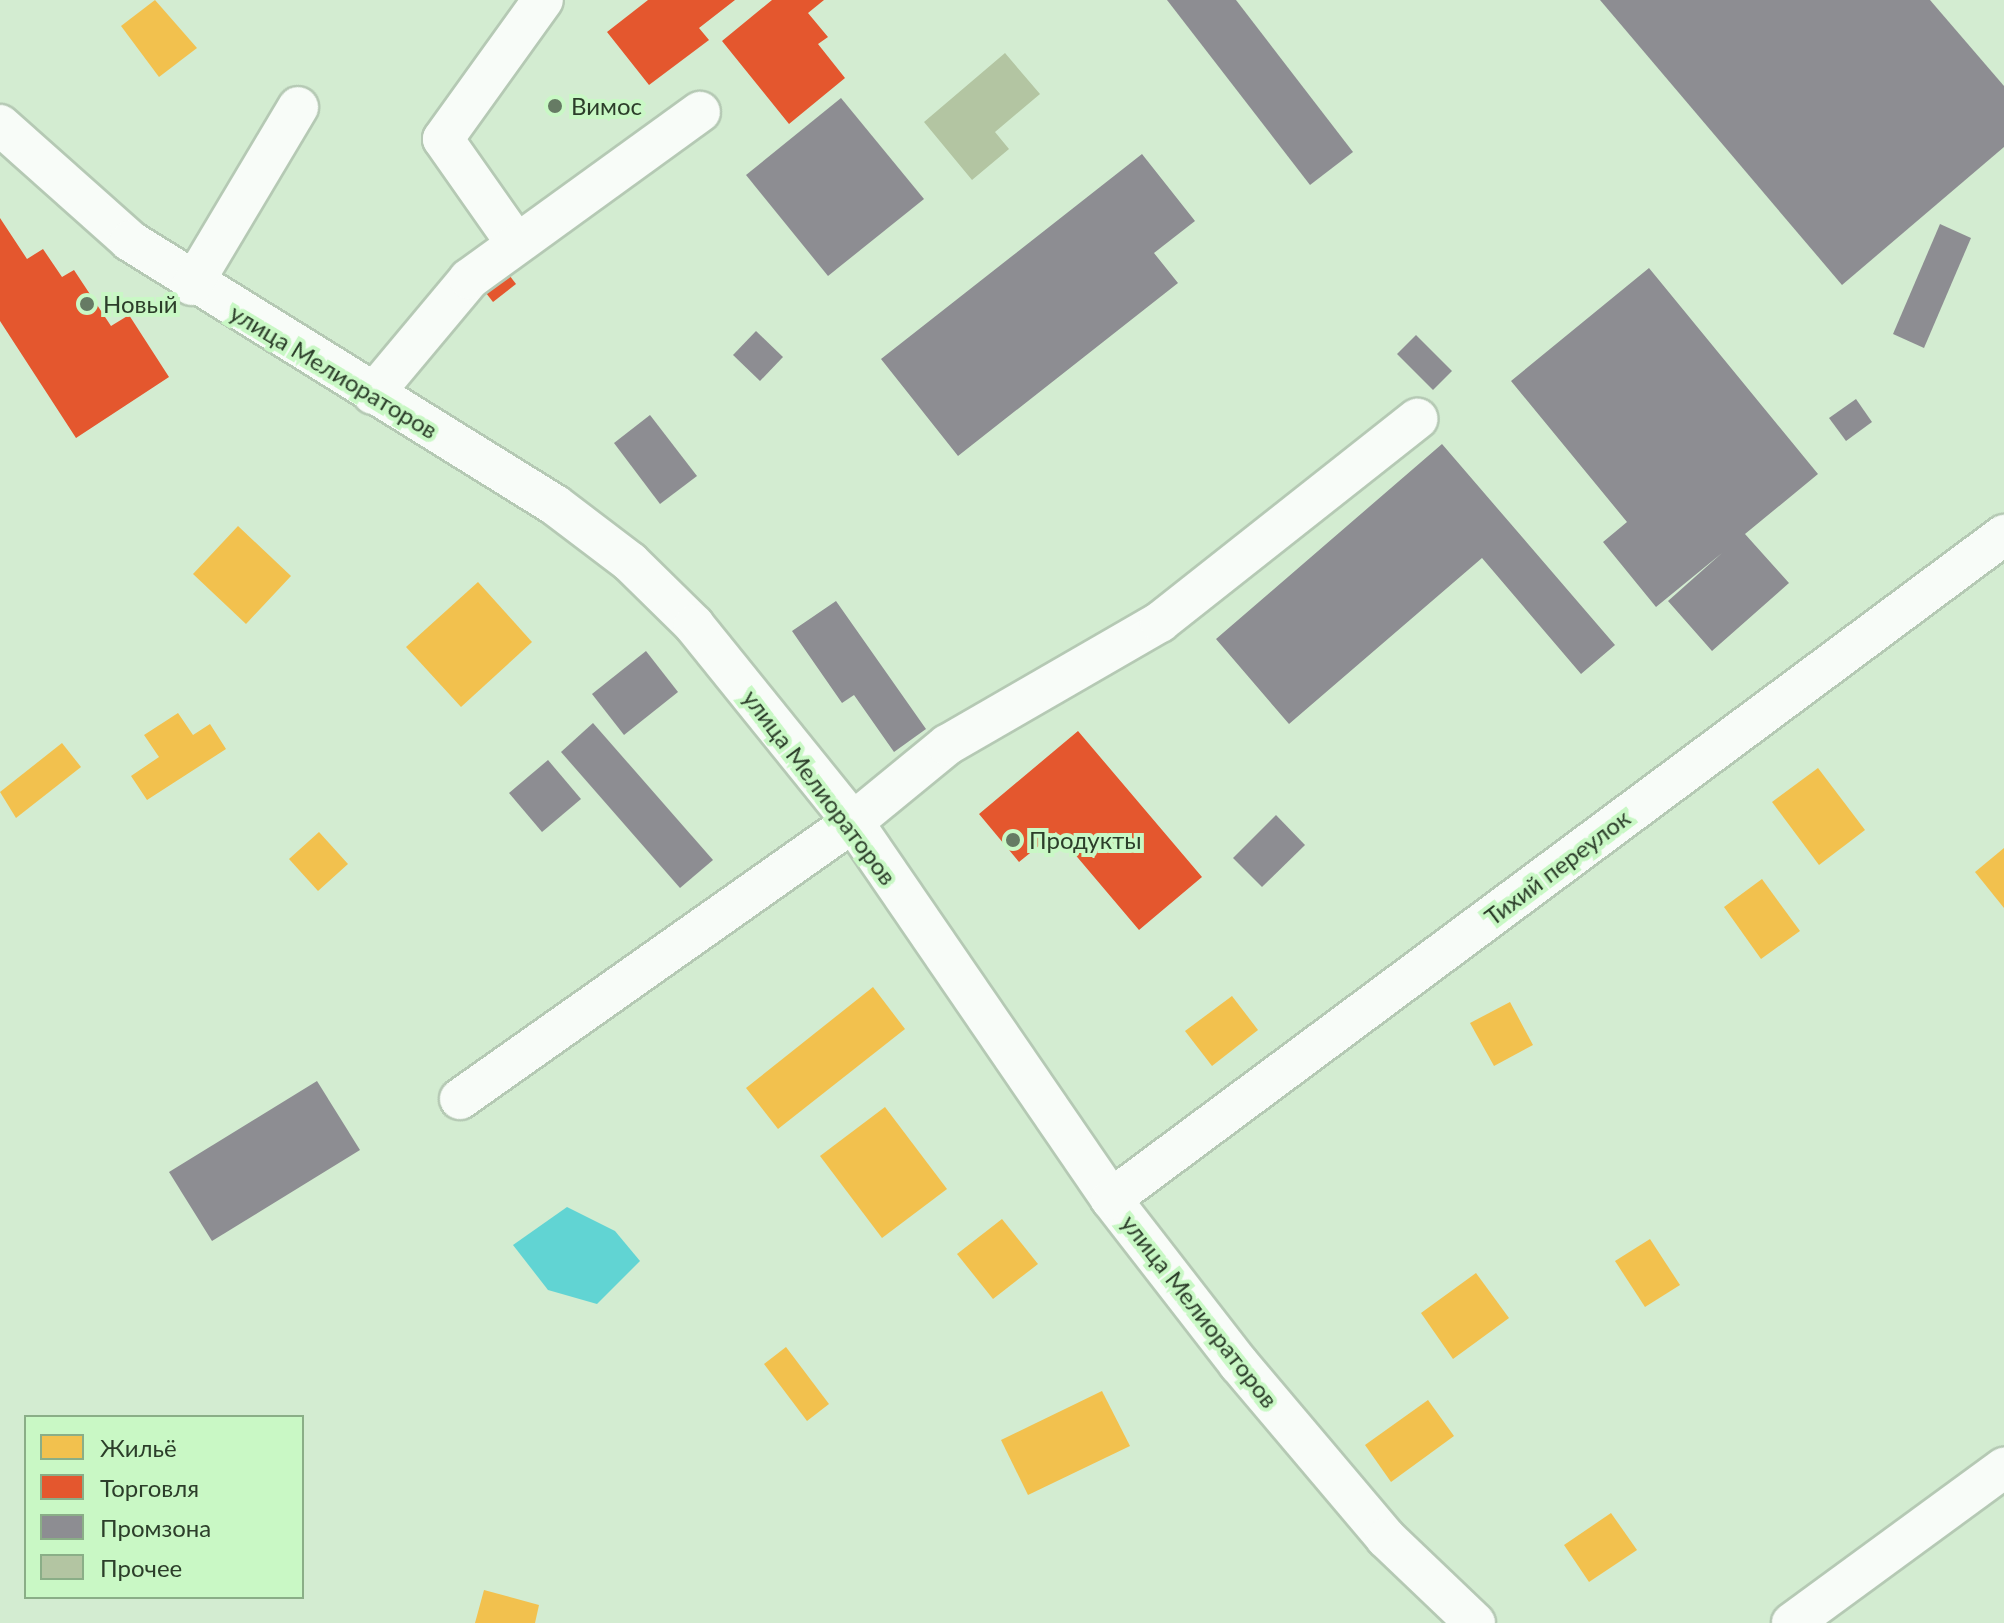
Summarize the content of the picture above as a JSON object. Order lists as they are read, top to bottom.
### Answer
{
  "streets": {
    "street": ["улица Мелиораторов", "Тихий переулок"]
  },
  "crossings": [
    ["улица Мелиораторов", "Тихий переулок"]
  ],
  "places": ["Вимос", "Новый", "Продукты"],
  "legend": [
    "Жильё",
    "Торговля",
    "Промзона",
    "Прочее"
  ]
}
